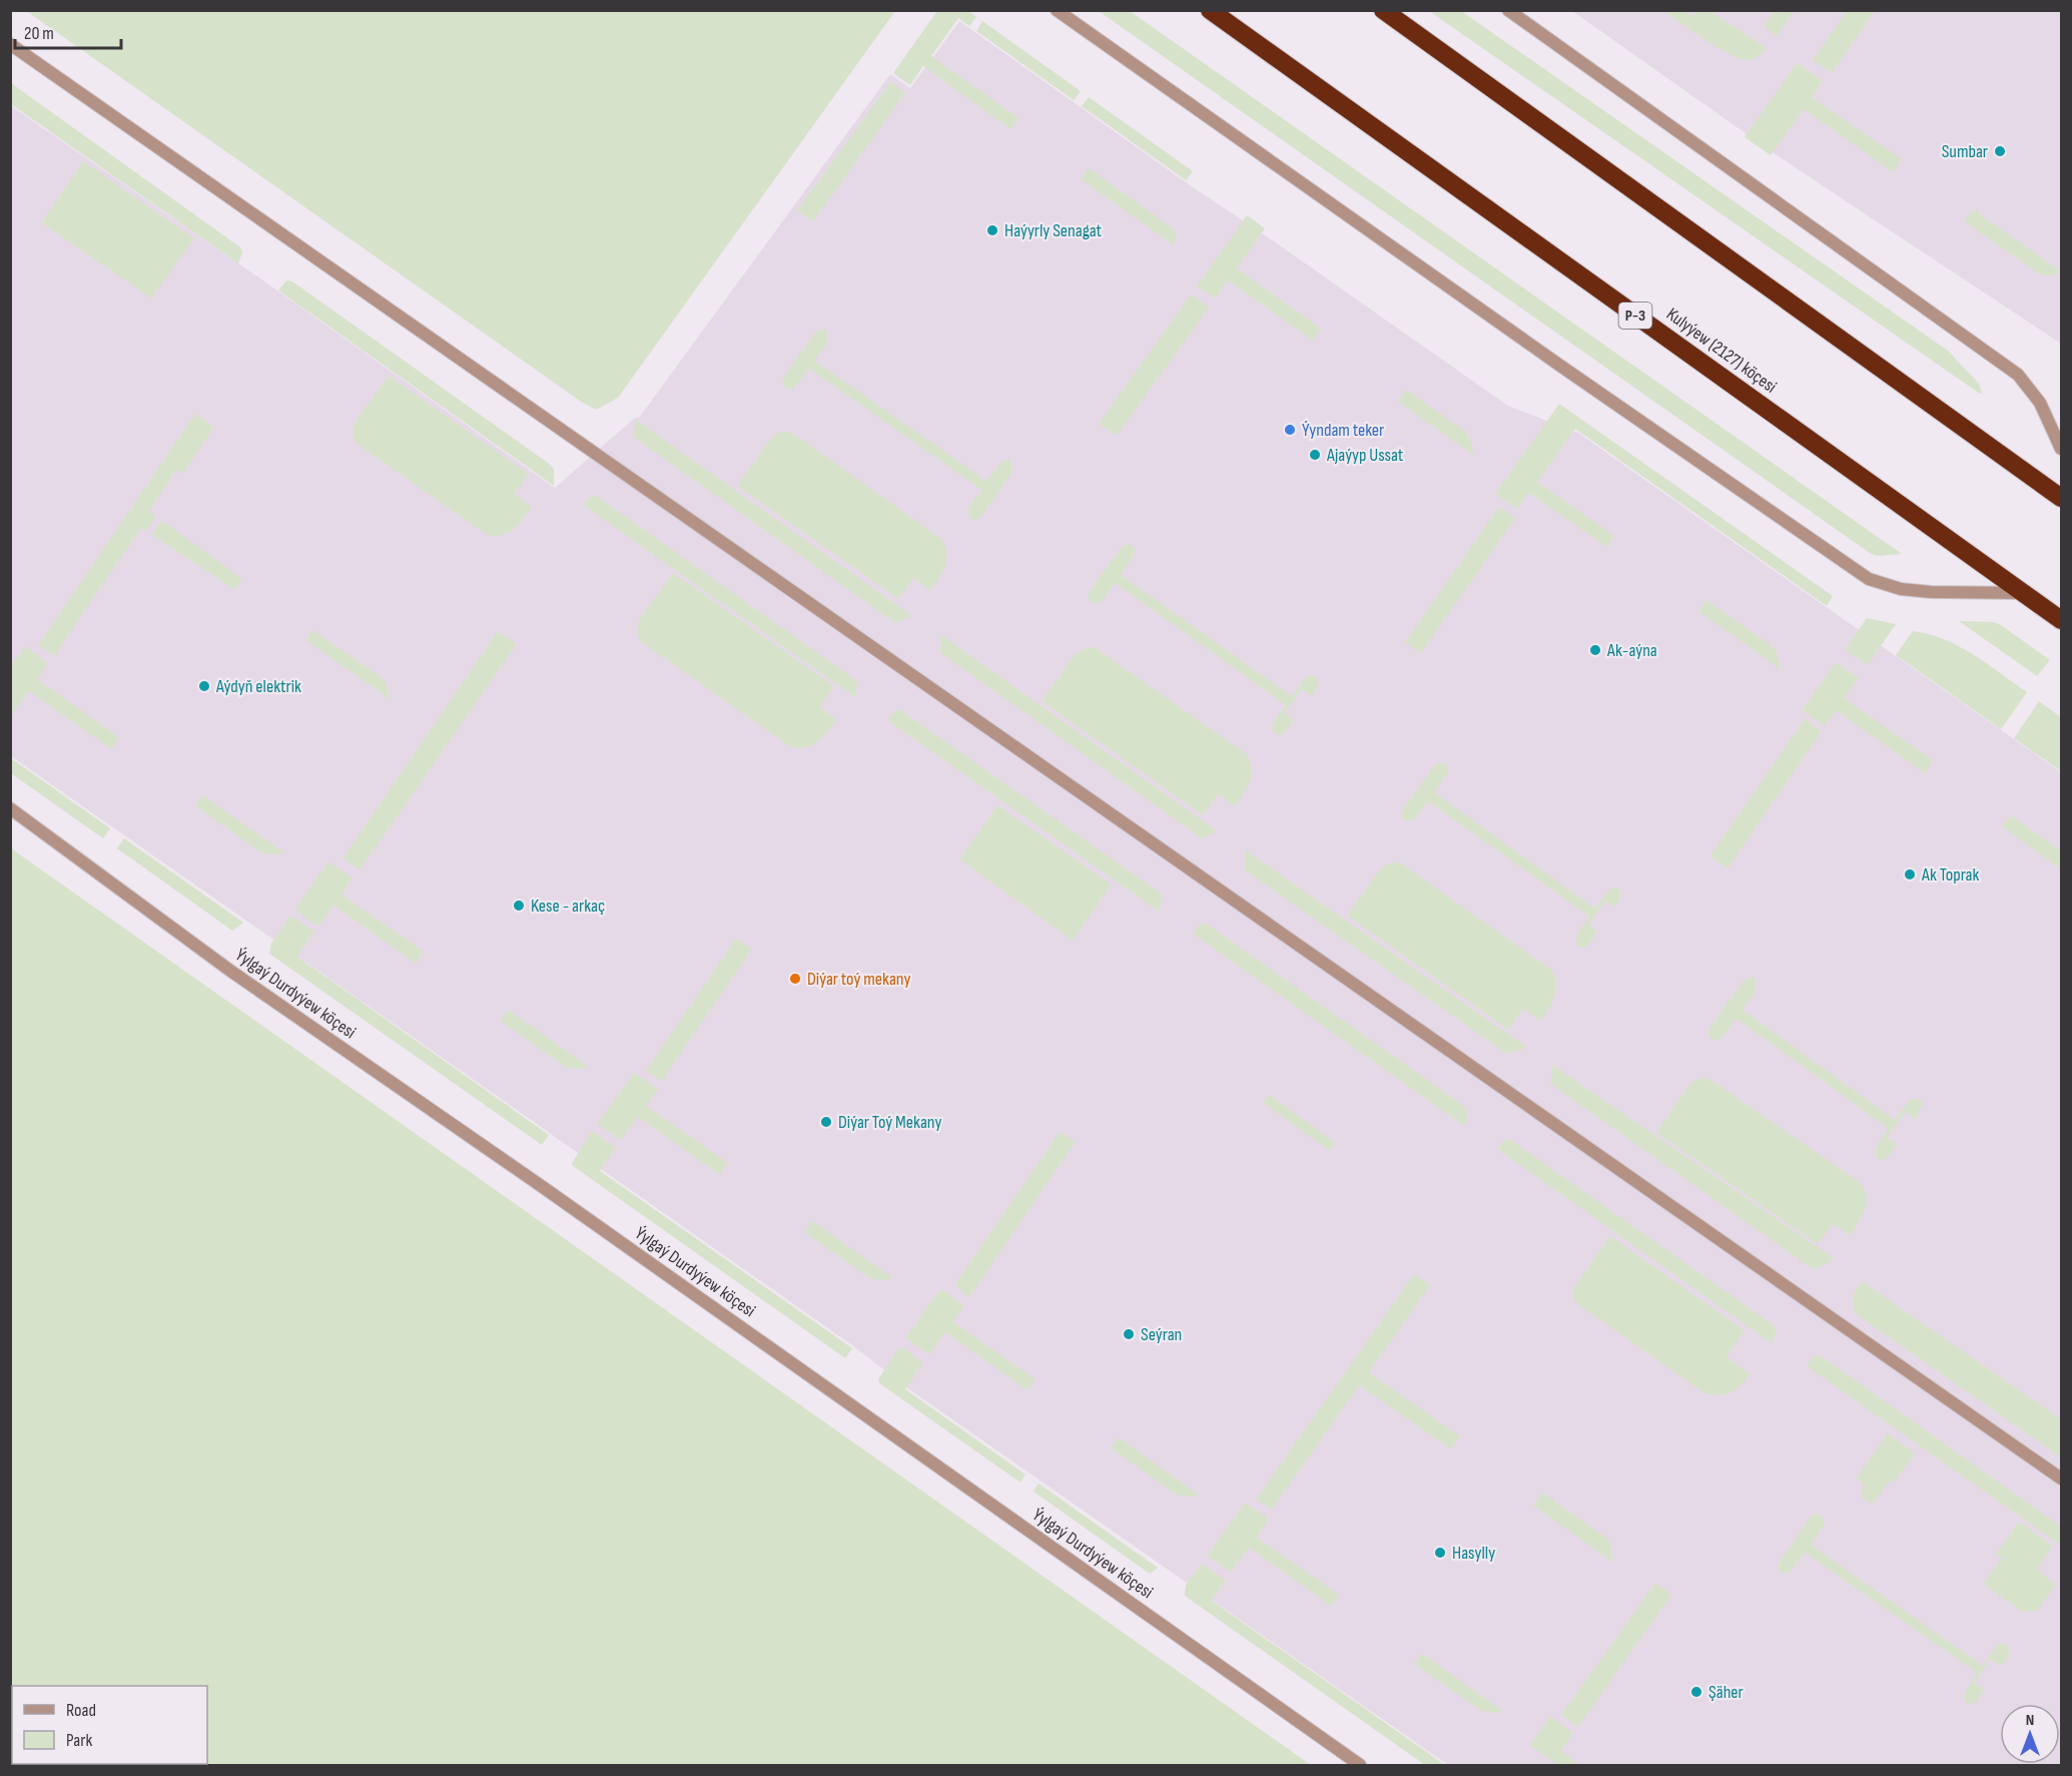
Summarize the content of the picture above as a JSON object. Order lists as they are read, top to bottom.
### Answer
{
  "streets": {
    "highway": ["P-3", "Kulyýew (2127) köçesi"],
    "street": ["Ýylgaý Durdyýew köçesi"]
  },
  "places": [
    "Sumbar",
    "Haýyrly Senagat",
    "Ýyndam teker",
    "Ajaýyp Ussat",
    "Ak-aýna",
    "Aýdyň elektrik",
    "Ak Toprak",
    "Kese - arkaç",
    "Diýar toý mekany",
    "Diýar Toý Mekany",
    "Seýran",
    "Hasylly",
    "Şäher"
  ],
  "legend": ["Road", "Park"],
  "scale_bar": "20 m",
  "north": "top"
}
